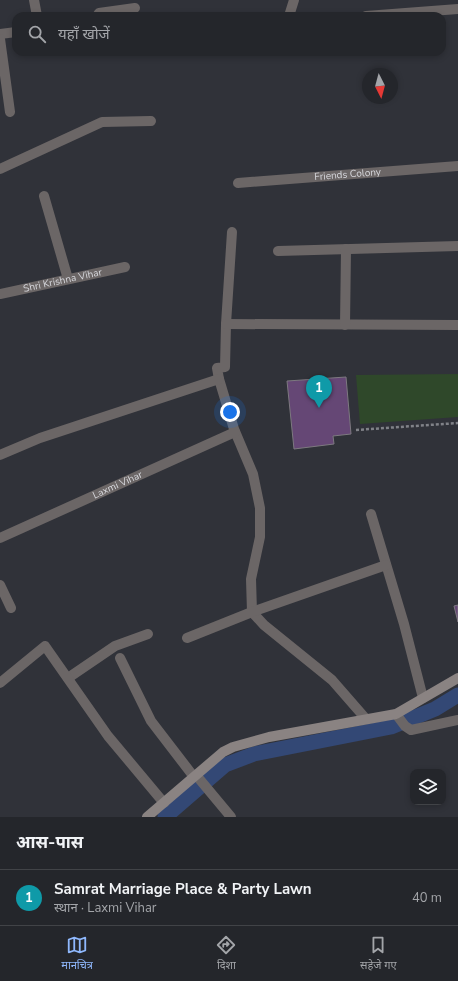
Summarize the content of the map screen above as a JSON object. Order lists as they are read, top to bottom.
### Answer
{
  "streets": {
    "street": ["Friends Colony", "Shri Krishna Vihar", "Laxmi Vihar"]
  },
  "north": "bottom",
  "page": {
    "search": "यहाँ खोजें",
    "pins": "1",
    "heading": "आस-पास",
    "list": [
      {
        "mark": "1",
        "name": "Samrat Marriage Place & Party Lawn",
        "note": "स्थान · Laxmi Vihar",
        "value": "40 m"
      }
    ],
    "nav": ["मानचित्र", "दिशा", "सहेजे गए"]
  }
}
